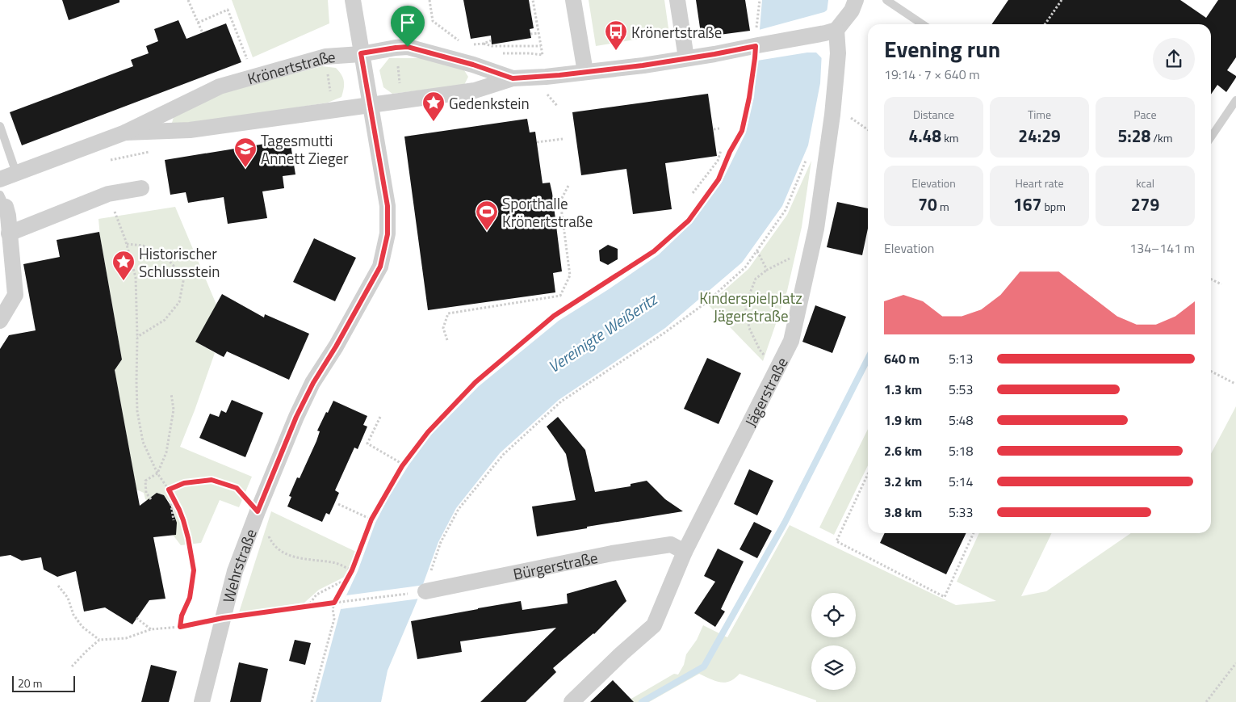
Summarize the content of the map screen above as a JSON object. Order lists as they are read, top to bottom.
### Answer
{
  "streets": {
    "street": [
      "Krönertstraße",
      "Jägerstraße",
      "Bürgerstraße",
      "Wehrstraße"
    ]
  },
  "crossings": [
    ["Krönertstraße", "Jägerstraße"],
    ["Krönertstraße", "Wehrstraße"],
    ["Jägerstraße", "Bürgerstraße"]
  ],
  "water": ["Vereinigte Weißeritz"],
  "parks": ["Kinderspielplatz Jägerstraße"],
  "places": {
    "bus stop": ["Krönertstraße"],
    "place": ["Gedenkstein", "Historischer Schlussstein"],
    "school or university": ["Tagesmutti Annett Zieger"],
    "sports": ["Sporthalle Krönertstraße"]
  },
  "scale_bar": "20 m",
  "page": {
    "heading": ["Evening run", "19:14 · 7 × 640 m"],
    "stats": [
      ["Distance", "4.48 km"],
      ["Time", "24:29"],
      ["Pace", "5:28 /km"],
      ["Elevation", "70 m"],
      ["Heart rate", "167 bpm"],
      ["kcal", "279"]
    ],
    "chart": ["Elevation", "134–141 m"],
    "list": [
      {
        "name": "640 m",
        "note": "5:13"
      },
      {
        "name": "1.3 km",
        "note": "5:53"
      },
      {
        "name": "1.9 km",
        "note": "5:48"
      },
      {
        "name": "2.6 km",
        "note": "5:18"
      },
      {
        "name": "3.2 km",
        "note": "5:14"
      },
      {
        "name": "3.8 km",
        "note": "5:33"
      }
    ],
    "scale": "20 m"
  }
}
